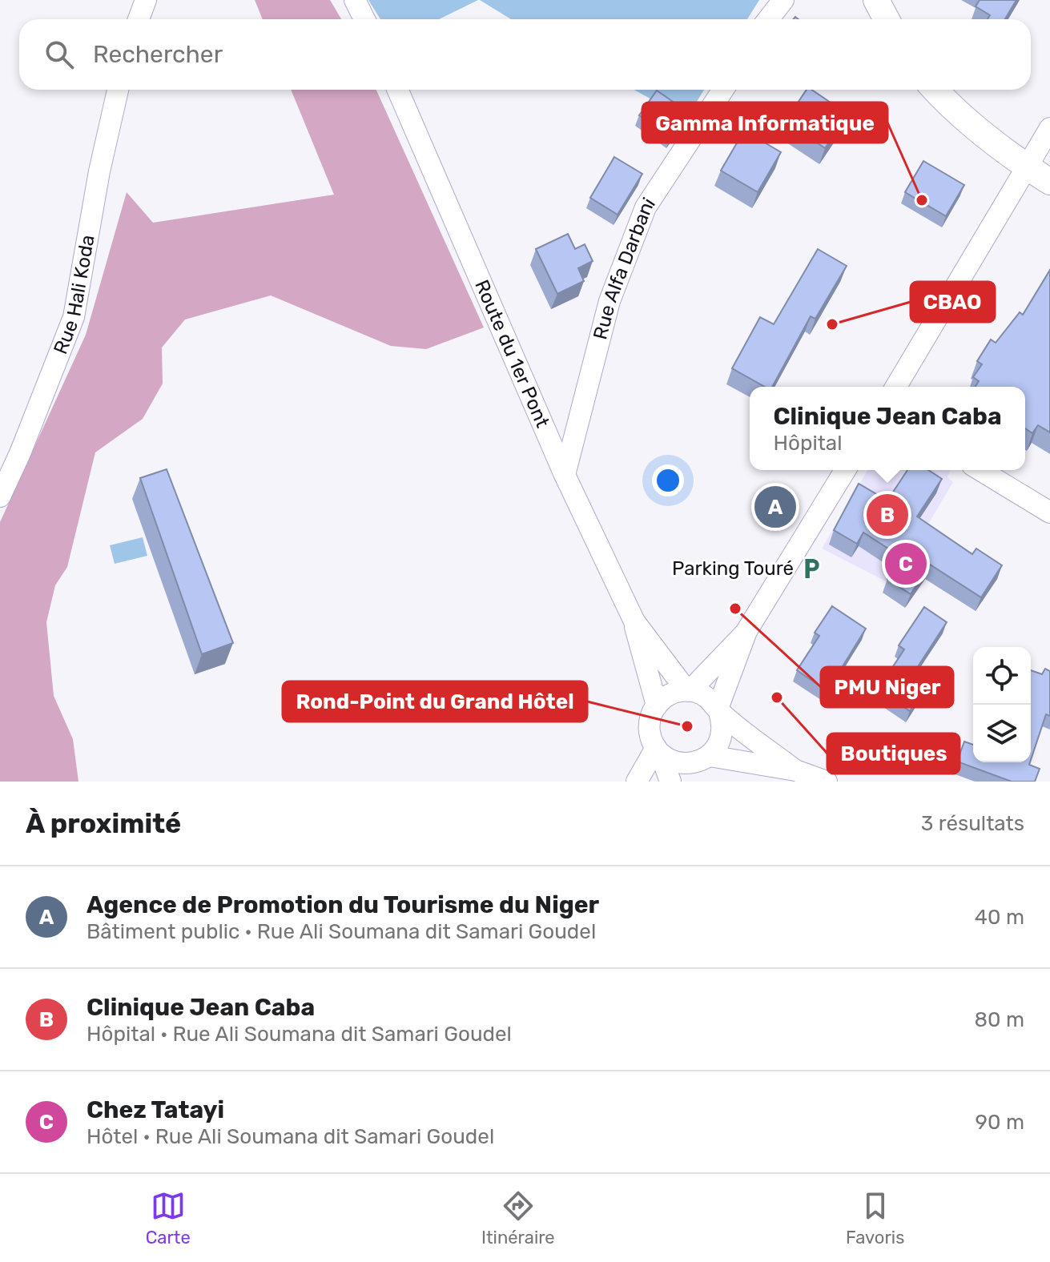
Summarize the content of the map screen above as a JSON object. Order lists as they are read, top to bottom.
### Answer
{
  "streets": {
    "street": ["Rue Alfa Darbani", "Rue Hali Koda", "Route du 1er Pont"]
  },
  "crossings": [
    ["Rue Alfa Darbani", "Route du 1er Pont"]
  ],
  "places": {
    "other": [
      "Gamma Informatique",
      "CBAO",
      "PMU Niger",
      "Boutiques",
      "Rond-Point du Grand Hôtel"
    ],
    "parking": ["Parking Touré"]
  },
  "page": {
    "search": "Rechercher",
    "popup": ["Clinique Jean Caba", "Hôpital"],
    "pins": ["A", "B", "C"],
    "heading": ["À proximité", "3 résultats"],
    "list": [
      {
        "mark": "A",
        "name": "Agence de Promotion du Tourisme du Niger",
        "note": "Bâtiment public · Rue Ali Soumana dit Samari Goudel",
        "value": "40 m"
      },
      {
        "mark": "B",
        "name": "Clinique Jean Caba",
        "note": "Hôpital · Rue Ali Soumana dit Samari Goudel",
        "value": "80 m"
      },
      {
        "mark": "C",
        "name": "Chez Tatayi",
        "note": "Hôtel · Rue Ali Soumana dit Samari Goudel",
        "value": "90 m"
      }
    ],
    "nav": ["Carte", "Itinéraire", "Favoris"]
  }
}
